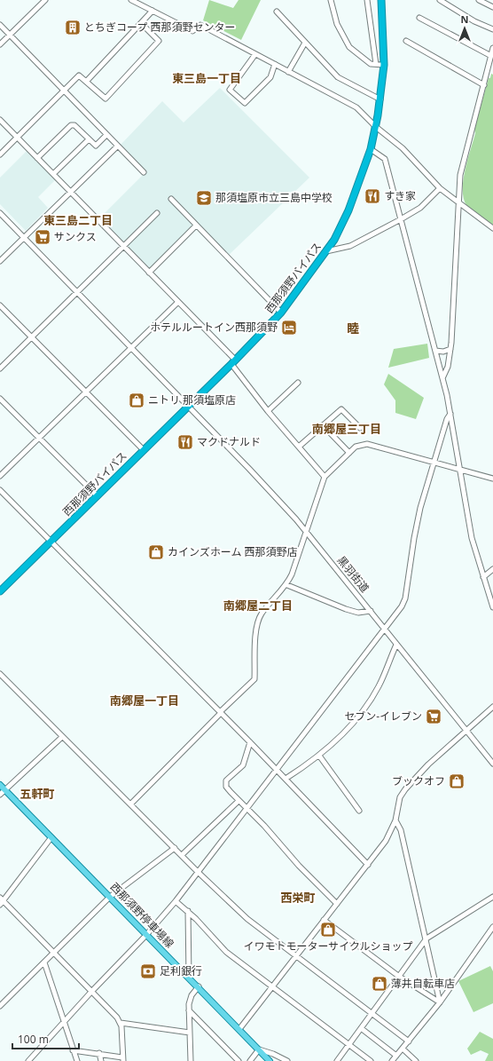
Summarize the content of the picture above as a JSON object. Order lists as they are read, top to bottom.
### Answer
{
  "streets": {
    "highway": ["西那須野バイパス"],
    "main road": ["西那須野停車場線"],
    "street": ["黒羽街道"]
  },
  "crossings": [
    ["西那須野バイパス", "黒羽街道"]
  ],
  "districts": [
    "東三島一丁目",
    "東三島二丁目",
    "睦",
    "南郷屋三丁目",
    "南郷屋二丁目",
    "南郷屋一丁目",
    "五軒町",
    "西栄町"
  ],
  "places": {
    "building": ["とちぎコープ 西那須野センター"],
    "restaurant": ["すき家", "マクドナルド"],
    "school or university": ["那須塩原市立三島中学校"],
    "supermarket": ["サンクス", "セブン-イレブン"],
    "hotel": ["ホテルルートイン西那須野"],
    "shop": [
      "ニトリ 那須塩原店",
      "カインズホーム 西那須野店",
      "ブックオフ",
      "イワモトモーターサイクルショップ",
      "薄井自転車店"
    ],
    "bank": ["足利銀行"]
  },
  "scale_bar": "100 m",
  "north": "top"
}
